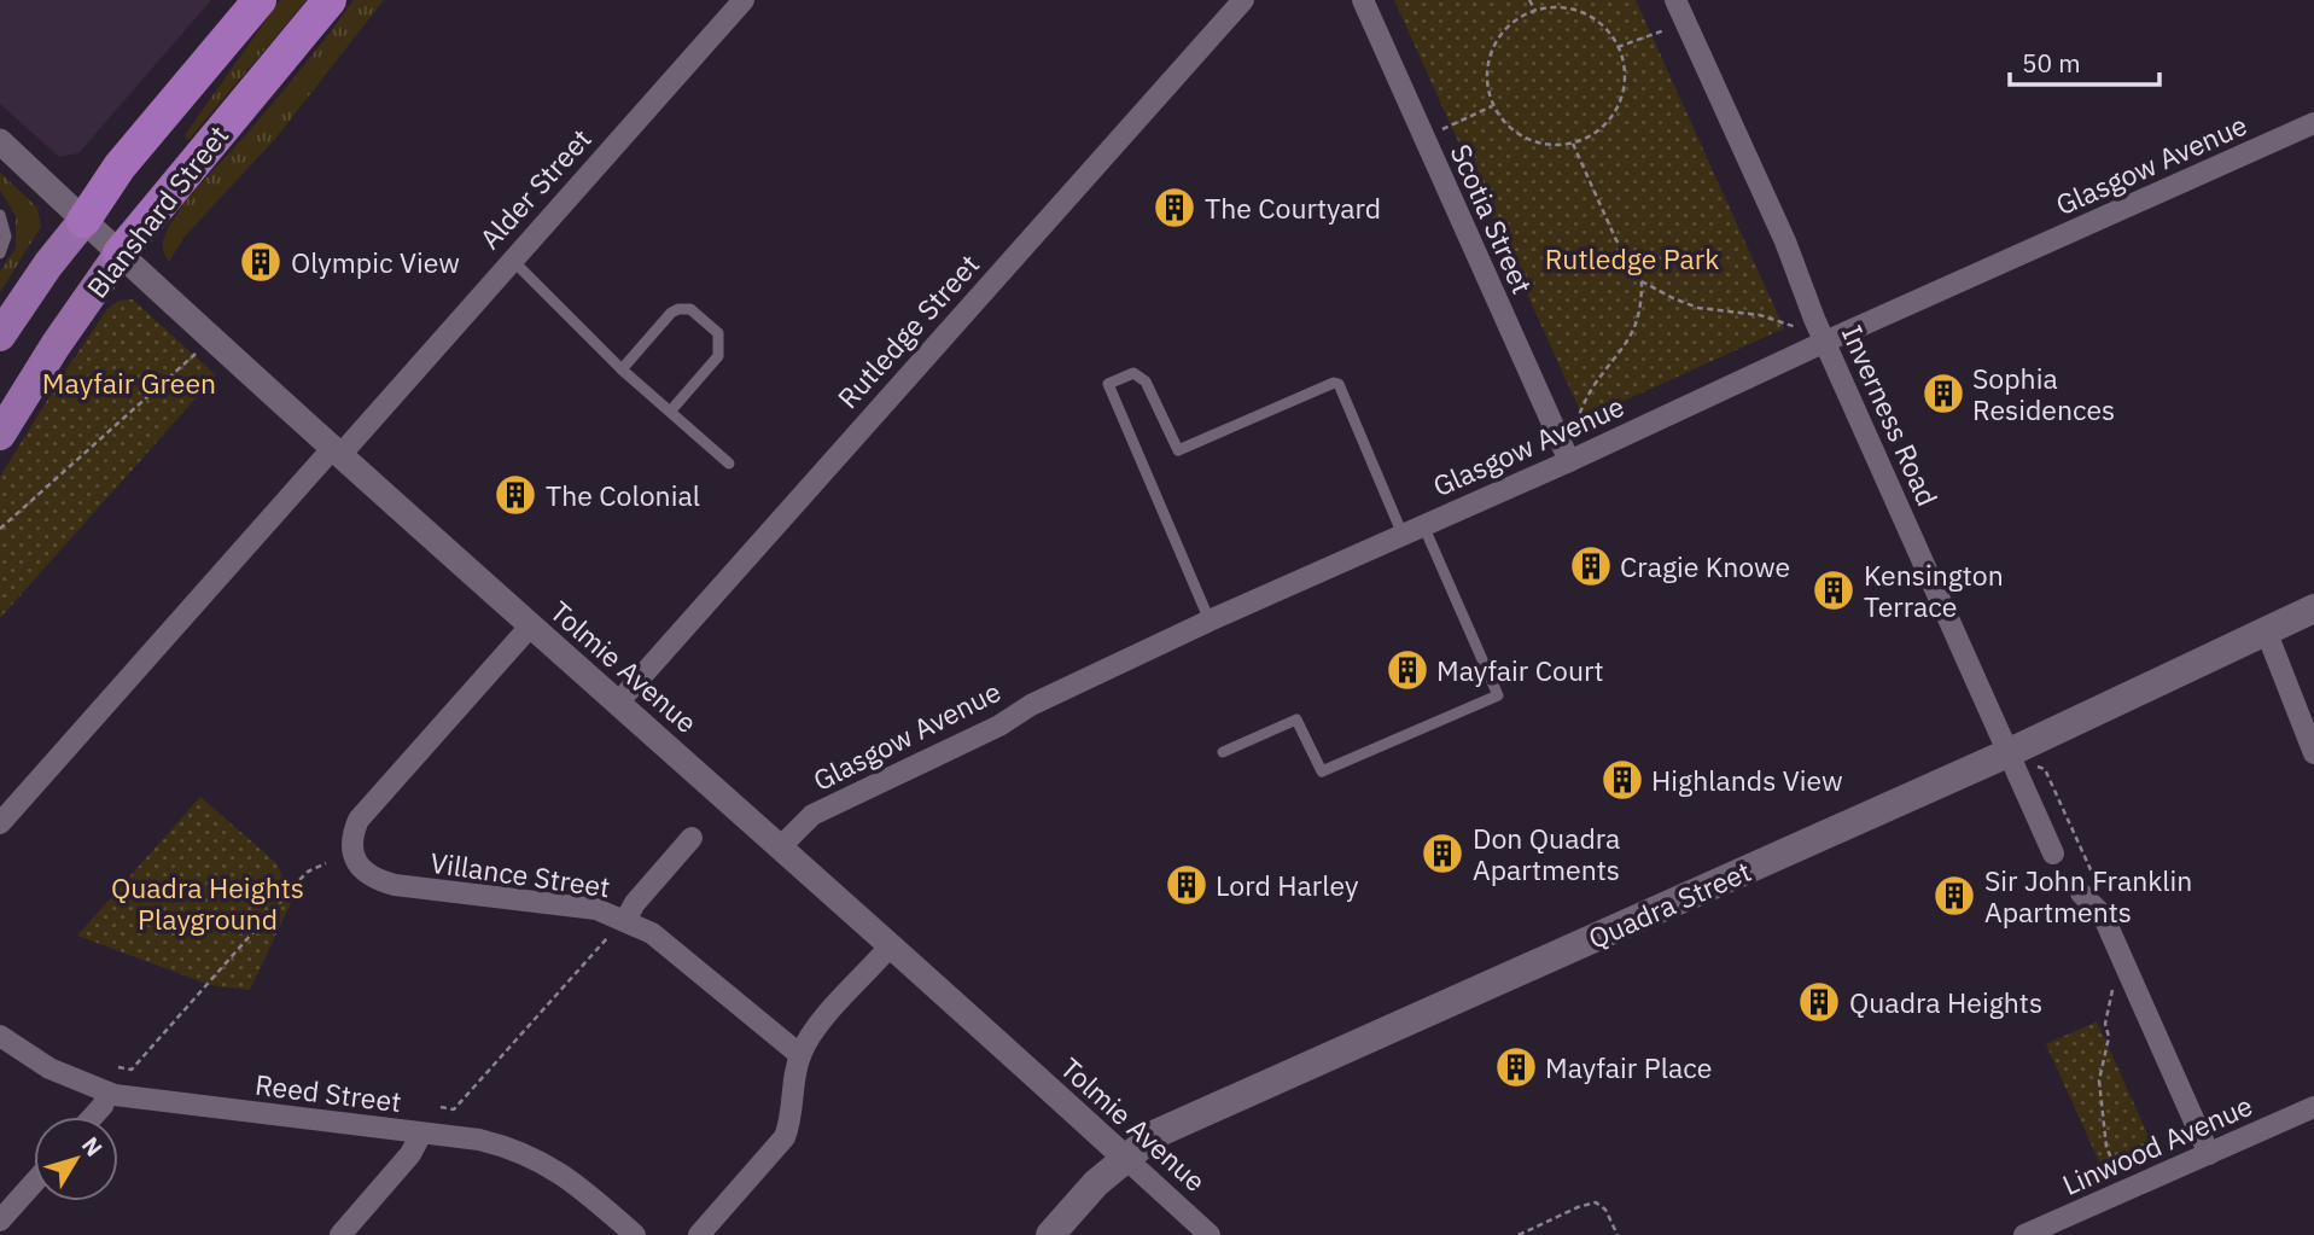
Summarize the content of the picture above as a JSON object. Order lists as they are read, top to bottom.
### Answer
{
  "streets": {
    "highway": ["Blanshard Street"],
    "main road": ["Quadra Street"],
    "street": [
      "Glasgow Avenue",
      "Alder Street",
      "Scotia Street",
      "Rutledge Street",
      "Inverness Road",
      "Tolmie Avenue",
      "Villance Street",
      "Reed Street",
      "Linwood Avenue"
    ]
  },
  "crossings": [
    ["Glasgow Avenue", "Scotia Street"],
    ["Glasgow Avenue", "Inverness Road"],
    ["Glasgow Avenue", "Tolmie Avenue"],
    ["Alder Street", "Tolmie Avenue"],
    ["Blanshard Street", "Tolmie Avenue"],
    ["Rutledge Street", "Tolmie Avenue"],
    ["Inverness Road", "Quadra Street"],
    ["Tolmie Avenue", "Villance Street"],
    ["Tolmie Avenue", "Quadra Street"]
  ],
  "parks": ["Rutledge Park", "Mayfair Green", "Quadra Heights Playground"],
  "places": {
    "building": [
      "The Courtyard",
      "Olympic View",
      "Sophia Residences",
      "The Colonial",
      "Cragie Knowe",
      "Kensington Terrace",
      "Mayfair Court",
      "Highlands View",
      "Don Quadra Apartments",
      "Lord Harley",
      "Sir John Franklin Apartments",
      "Quadra Heights",
      "Mayfair Place"
    ]
  },
  "scale_bar": "50 m",
  "north": "top right"
}
